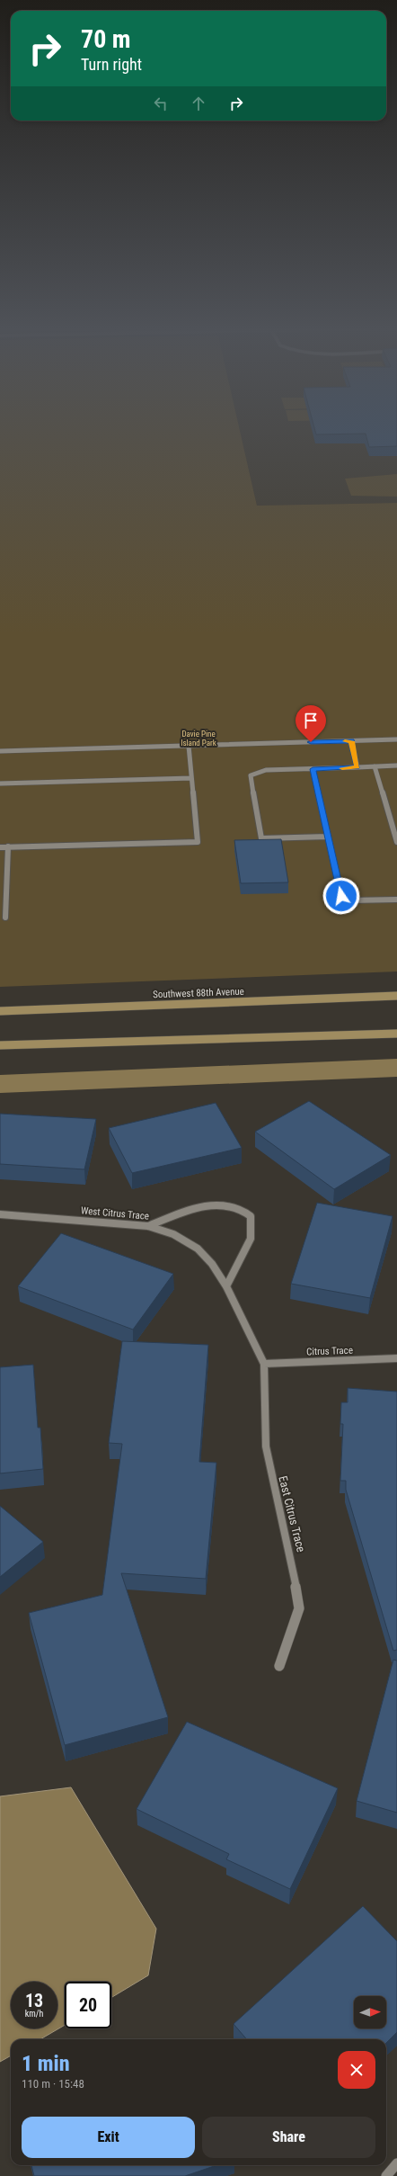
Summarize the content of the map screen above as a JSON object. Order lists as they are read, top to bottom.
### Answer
{
  "streets": {
    "main road": ["Southwest 88th Avenue"],
    "street": ["West Citrus Trace", "Citrus Trace", "East Citrus Trace"]
  },
  "crossings": [
    ["West Citrus Trace", "Citrus Trace"],
    ["West Citrus Trace", "East Citrus Trace"],
    ["Citrus Trace", "East Citrus Trace"]
  ],
  "parks": ["Davie Pine Island Park"],
  "north": "right",
  "page": {
    "turn": ["70 m", "Turn right"],
    "speed": "13 km/h",
    "limit": "20",
    "heading": ["1 min", "110 m · 15:48"],
    "buttons": ["Exit", "Share"]
  }
}
